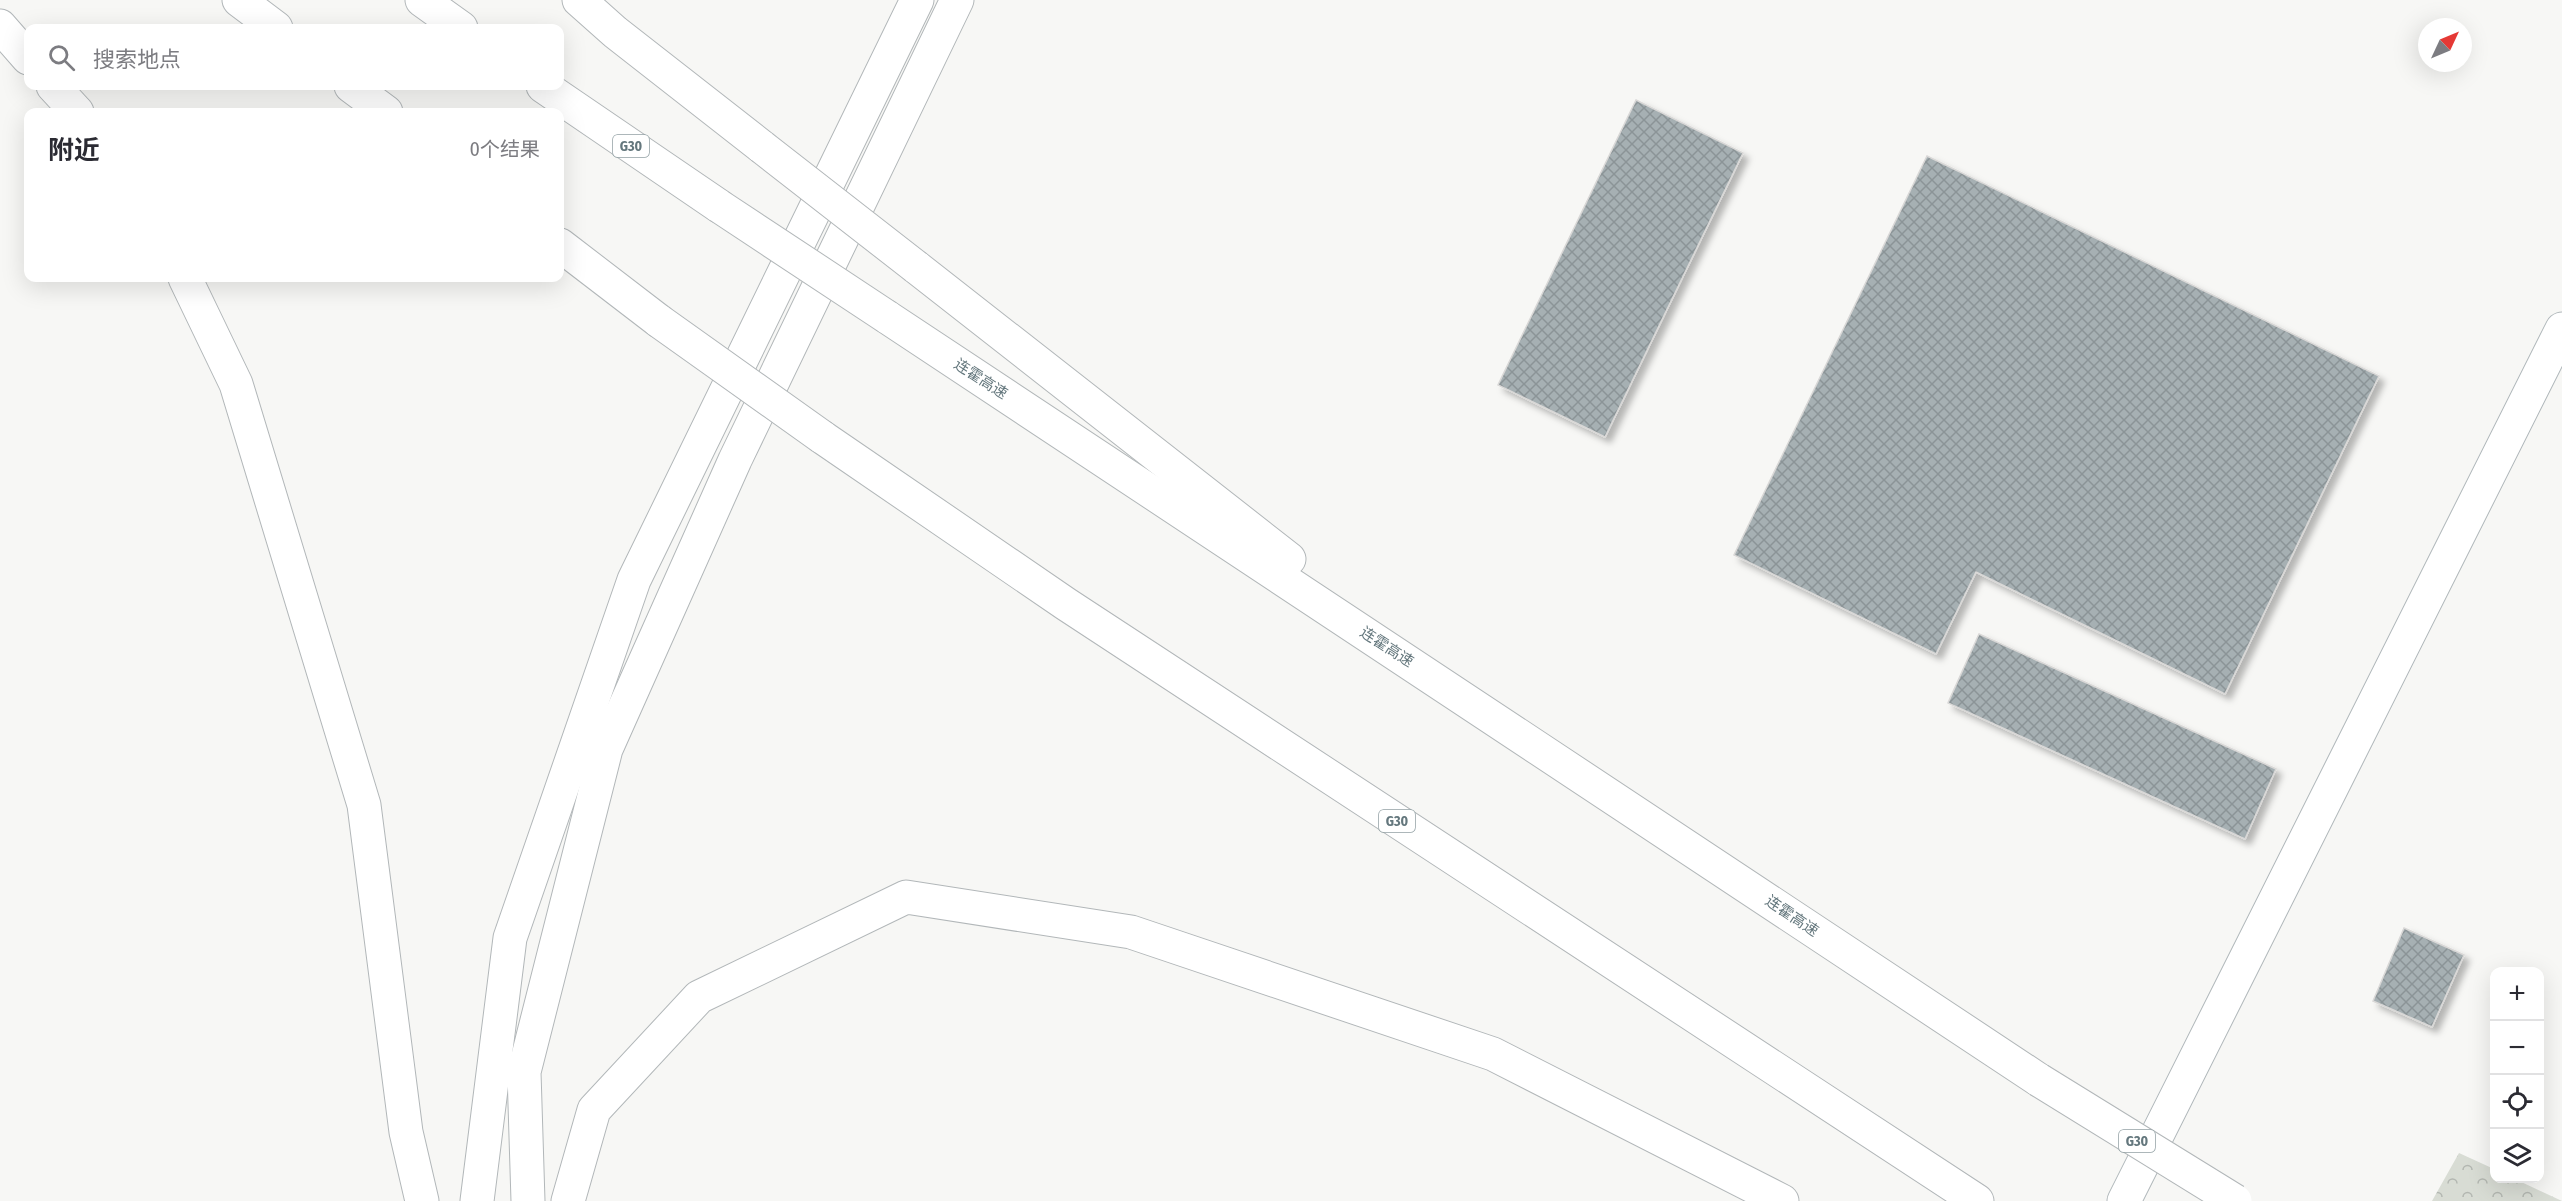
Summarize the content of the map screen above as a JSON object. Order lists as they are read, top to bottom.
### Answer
{
  "streets": {
    "main road": ["G30", "连霍高速"]
  },
  "north": "top right",
  "page": {
    "search": "搜索地点",
    "heading": ["附近", "0个结果"],
    "map_buttons": ["+", "−"]
  }
}
